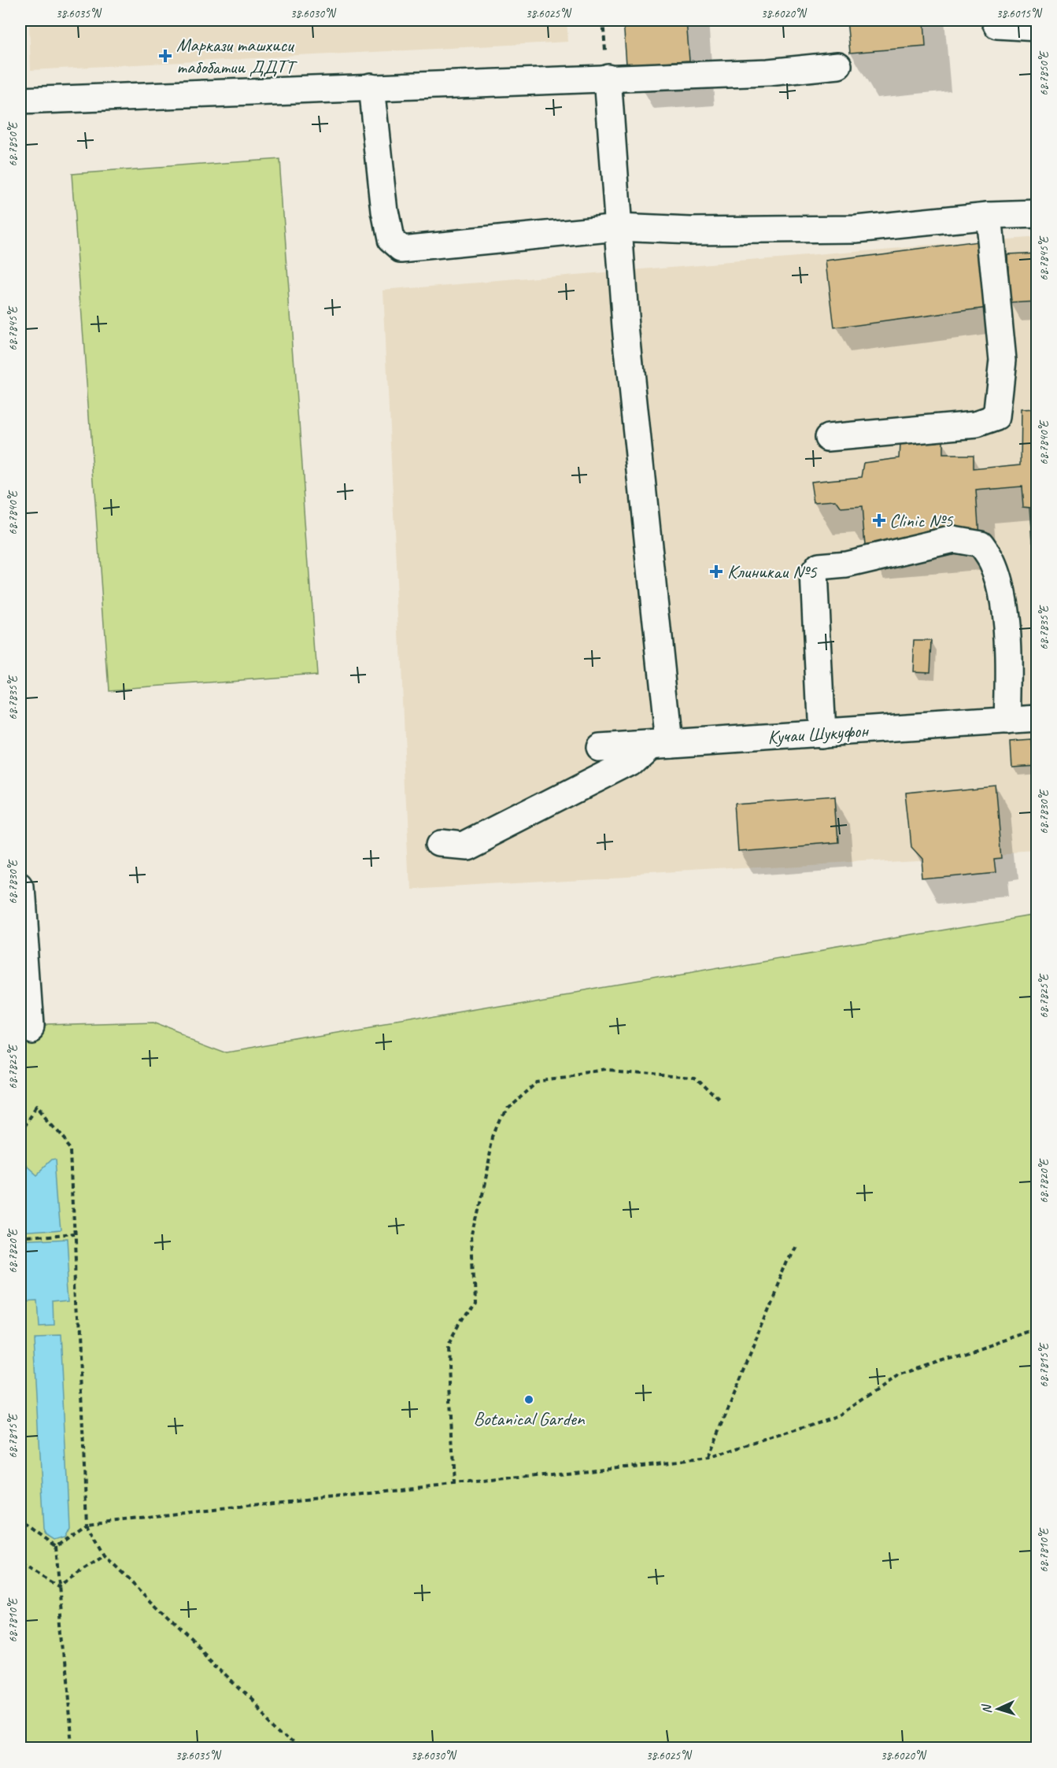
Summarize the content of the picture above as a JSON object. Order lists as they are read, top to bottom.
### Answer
{
  "streets": {
    "street": ["Кучаи Шукуфон"]
  },
  "places": {
    "health": ["Маркази ташхиси табобатии ДДТТ", "Clinic №5", "Клиникаи №5"],
    "other": ["Botanical Garden"]
  },
  "north": "left",
  "coordinates": [
    "38.6035°N",
    "38.6030°N",
    "38.6025°N",
    "38.6020°N",
    "38.6015°N",
    "68.7850°E",
    "68.7845°E",
    "68.7840°E",
    "68.7835°E",
    "68.7830°E",
    "68.7825°E",
    "68.7820°E",
    "68.7815°E",
    "68.7810°E"
  ]
}
